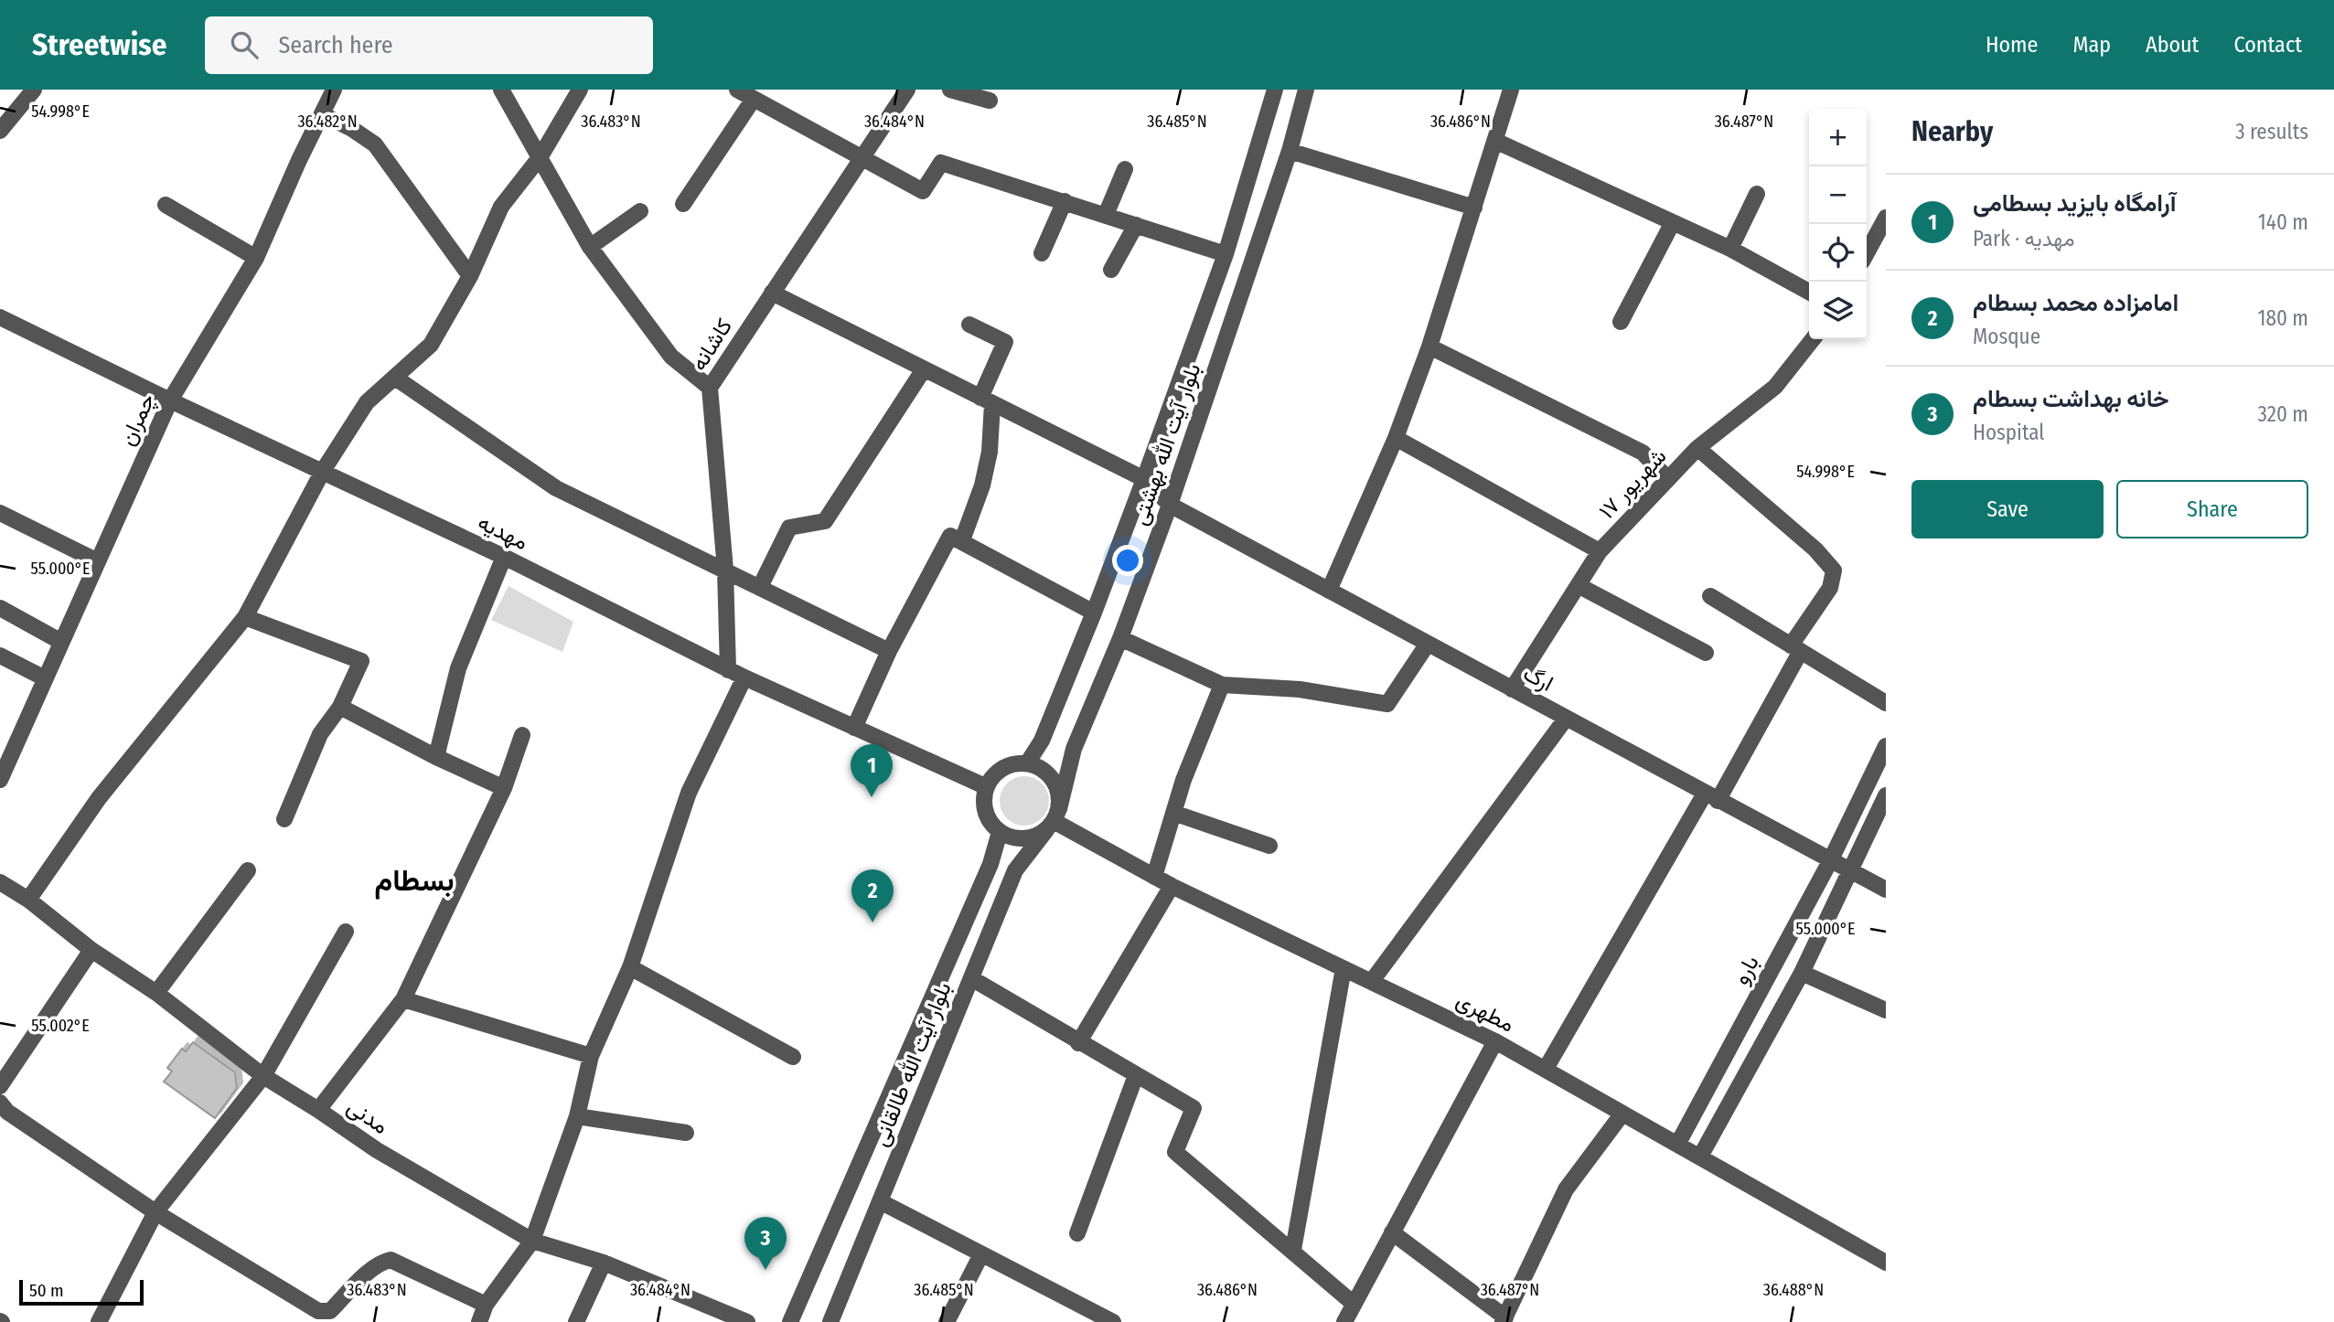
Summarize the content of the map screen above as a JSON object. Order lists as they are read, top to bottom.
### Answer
{
  "streets": {
    "street": [
      "کاشانه",
      "چمران",
      "بلوار آیت الله بهشتی",
      "۱۷ شهریور",
      "مهدیه",
      "ارگ",
      "بارو",
      "مطهری",
      "بلوار آیت الله طالقانی",
      "مدنی"
    ]
  },
  "crossings": [
    ["کاشانه", "مهدیه"],
    ["کاشانه", "ارگ"],
    ["چمران", "مهدیه"],
    ["بلوار آیت الله بهشتی", "مهدیه"],
    ["بلوار آیت الله بهشتی", "ارگ"],
    ["بلوار آیت الله بهشتی", "مطهری"],
    ["بلوار آیت الله بهشتی", "بلوار آیت الله طالقانی"],
    ["۱۷ شهریور", "ارگ"],
    ["مهدیه", "مطهری"],
    ["مهدیه", "بلوار آیت الله طالقانی"],
    ["ارگ", "بارو"],
    ["بارو", "مطهری"],
    ["مطهری", "بلوار آیت الله طالقانی"]
  ],
  "districts": ["بسطام"],
  "scale_bar": "50 m",
  "page": {
    "header": "Streetwise",
    "search": "Search here",
    "nav": [
      "Home",
      "Map",
      "About",
      "Contact"
    ],
    "heading": ["Nearby", "3 results"],
    "map_buttons": ["+", "−"],
    "list": [
      {
        "mark": "1",
        "name": "آرامگاه بایزید بسطامی",
        "note": "Park · مهدیه",
        "value": "140 m"
      },
      {
        "mark": "2",
        "name": "امامزاده محمد بسطام",
        "note": "Mosque",
        "value": "180 m"
      },
      {
        "mark": "3",
        "name": "خانه بهداشت بسطام",
        "note": "Hospital",
        "value": "320 m"
      }
    ],
    "buttons": ["Save", "Share"],
    "pins": ["1", "2", "3"],
    "scale": "50 m"
  },
  "coordinates": [
    "54.998°E",
    "36.482°N",
    "36.483°N",
    "36.484°N",
    "36.485°N",
    "36.486°N",
    "36.487°N",
    "55.000°E",
    "55.002°E",
    "36.488°N"
  ]
}
